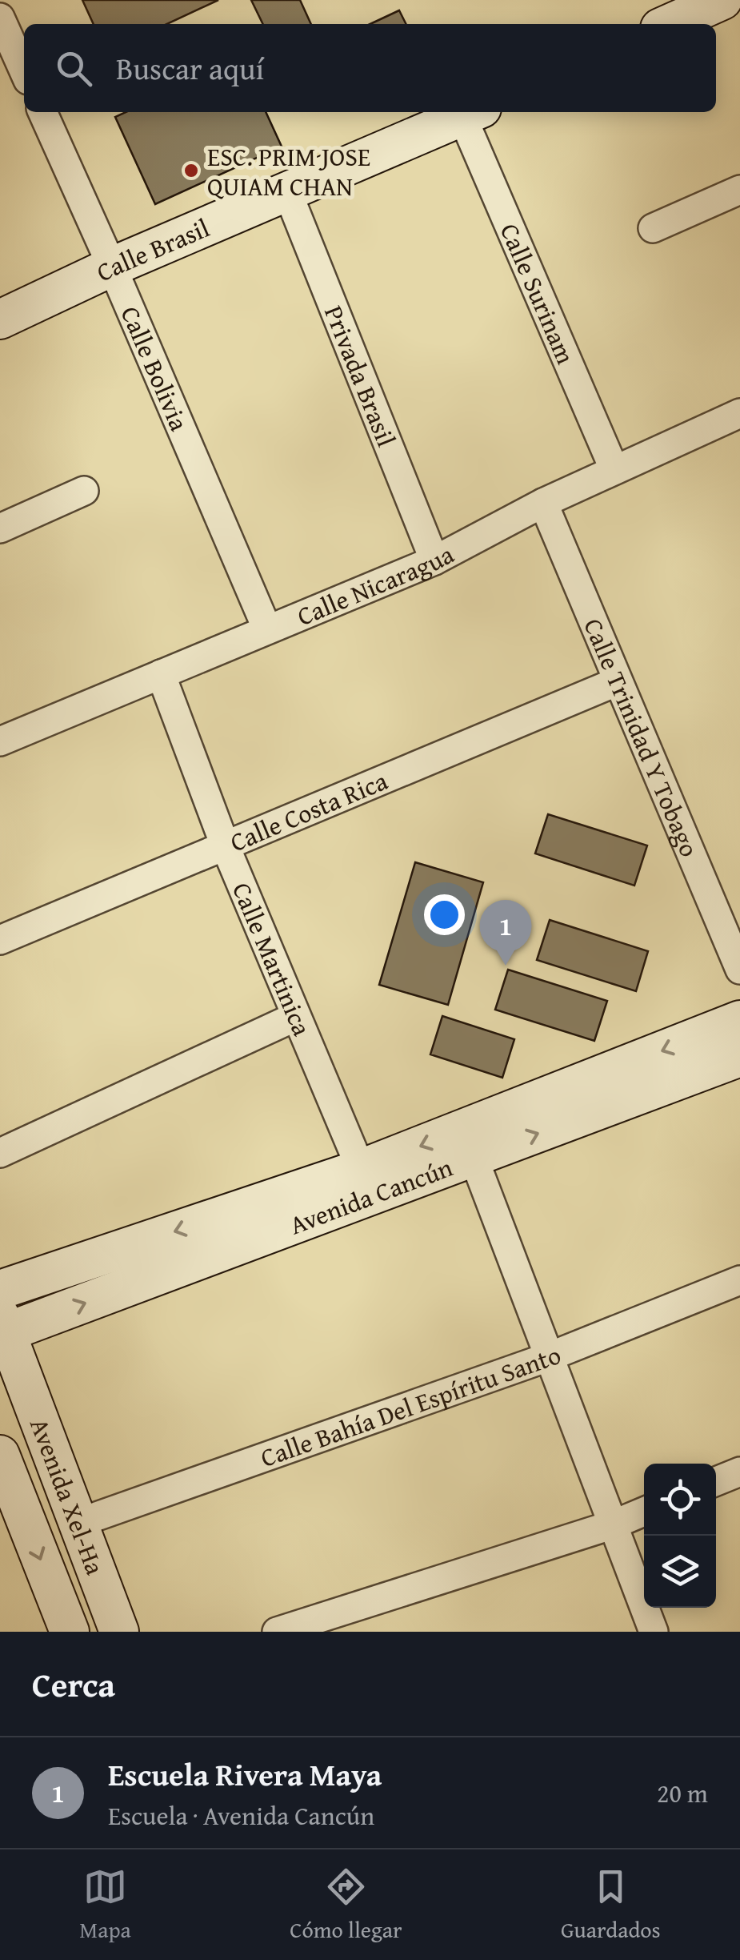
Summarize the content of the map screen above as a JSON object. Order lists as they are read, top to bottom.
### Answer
{
  "streets": {
    "street": [
      "Calle Brasil",
      "Calle Surinam",
      "Calle Bolivia",
      "Privada Brasil",
      "Calle Nicaragua",
      "Calle Trinidad Y Tobago",
      "Calle Costa Rica",
      "Calle Martinica",
      "Avenida Cancún",
      "Calle Bahía Del Espíritu Santo",
      "Avenida Xel-Ha"
    ]
  },
  "crossings": [
    ["Calle Brasil", "Calle Surinam"],
    ["Calle Brasil", "Calle Bolivia"],
    ["Calle Brasil", "Privada Brasil"],
    ["Calle Surinam", "Calle Nicaragua"],
    ["Calle Bolivia", "Calle Nicaragua"],
    ["Privada Brasil", "Calle Nicaragua"],
    ["Calle Nicaragua", "Calle Trinidad Y Tobago"],
    ["Calle Nicaragua", "Calle Martinica"],
    ["Calle Trinidad Y Tobago", "Calle Costa Rica"],
    ["Calle Costa Rica", "Calle Martinica"],
    ["Calle Martinica", "Avenida Cancún"],
    ["Avenida Cancún", "Avenida Xel-Ha"],
    ["Calle Bahía Del Espíritu Santo", "Avenida Xel-Ha"]
  ],
  "places": ["ESC. PRIM JOSE QUIAM CHAN"],
  "page": {
    "search": "Buscar aquí",
    "pins": "1",
    "heading": "Cerca",
    "list": [
      {
        "mark": "1",
        "name": "Escuela Rivera Maya",
        "note": "Escuela · Avenida Cancún",
        "value": "20 m"
      }
    ],
    "nav": ["Mapa", "Cómo llegar", "Guardados"]
  }
}
